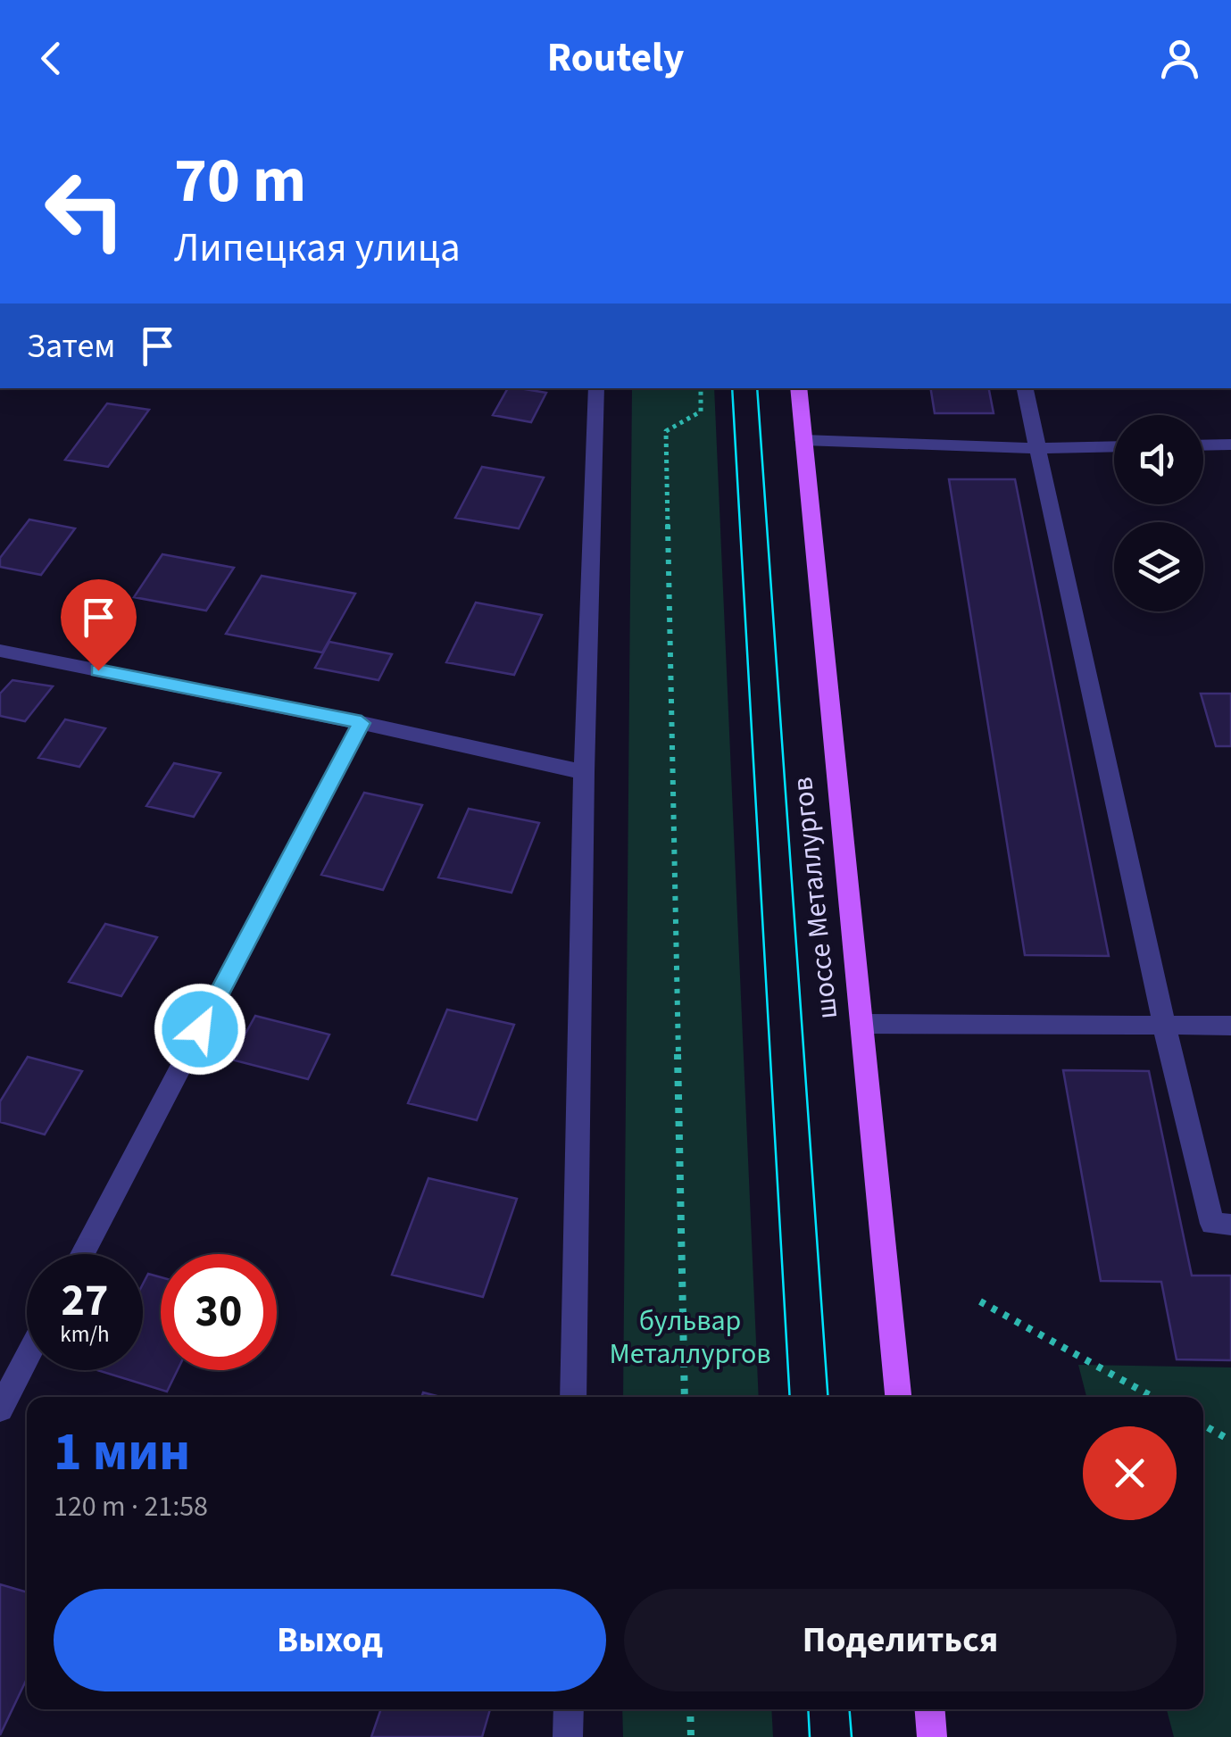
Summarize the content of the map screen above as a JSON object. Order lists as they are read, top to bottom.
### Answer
{
  "streets": {
    "main road": ["шоссе Металлургов"]
  },
  "parks": ["бульвар Металлургов"],
  "page": {
    "header": "Routely",
    "turn": ["70 m", "Липецкая улица"],
    "then": "Затем",
    "speed": "27 km/h",
    "limit": "30",
    "heading": ["1 мин", "120 m · 21:58"],
    "buttons": ["Выход", "Поделиться"]
  }
}
